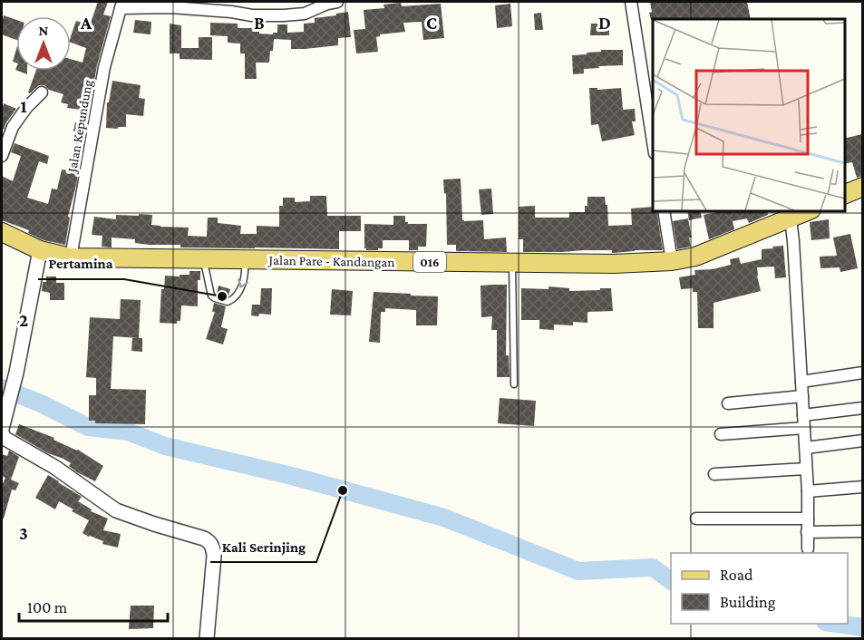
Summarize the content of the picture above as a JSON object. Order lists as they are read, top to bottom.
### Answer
{
  "streets": {
    "main road": ["Jalan Pare - Kandangan", "016"],
    "street": ["Jalan Kepundung"]
  },
  "crossings": [
    ["Jalan Kepundung", "Jalan Pare - Kandangan"],
    ["Jalan Pare - Kandangan", "016"]
  ],
  "places": ["Pertamina", "Kali Serinjing"],
  "legend": ["Road", "Building"],
  "scale_bar": "100 m",
  "north": "top",
  "grid": {
    "columns": [
      "A",
      "B",
      "C",
      "D"
    ],
    "rows": ["1", "2", "3"]
  }
}
